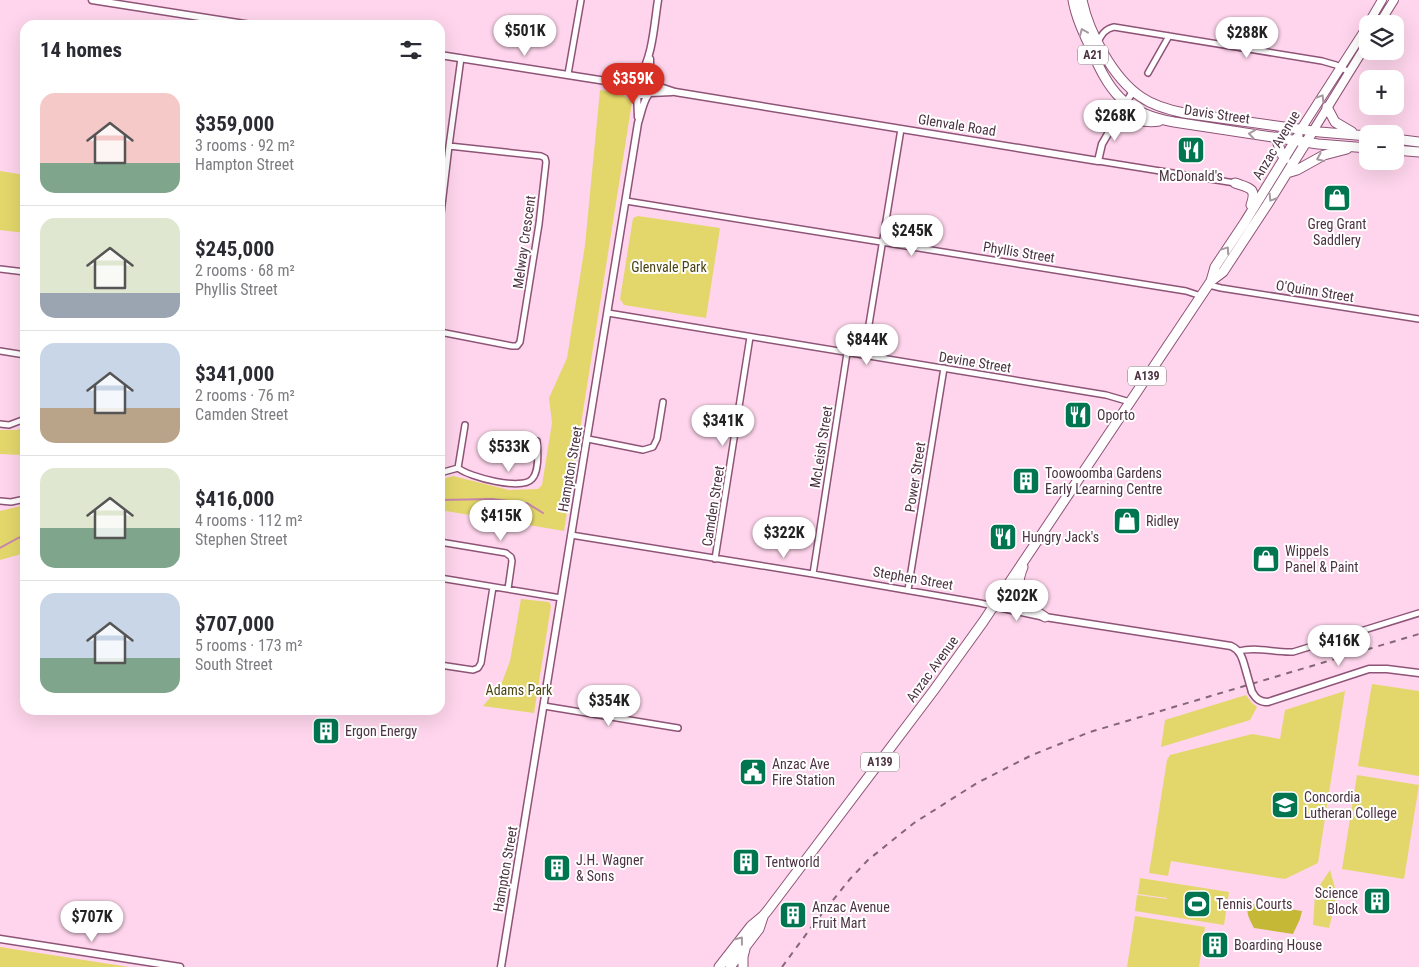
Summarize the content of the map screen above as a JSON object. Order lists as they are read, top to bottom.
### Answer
{
  "streets": {
    "highway": [
      "A21",
      "Davis Street",
      "Anzac Avenue",
      "A139"
    ],
    "street": [
      "Glenvale Road",
      "Melway Crescent",
      "Phyllis Street",
      "O'Quinn Street",
      "Devine Street",
      "McLeish Street",
      "Hampton Street",
      "Power Street",
      "Camden Street",
      "Stephen Street"
    ]
  },
  "crossings": [
    ["A21", "Davis Street"],
    ["A21", "Anzac Avenue"],
    ["Davis Street", "Anzac Avenue"],
    ["Glenvale Road", "Hampton Street"],
    ["Anzac Avenue", "Phyllis Street"],
    ["Anzac Avenue", "O'Quinn Street"],
    ["Anzac Avenue", "Devine Street"],
    ["Anzac Avenue", "Stephen Street"],
    ["Phyllis Street", "Hampton Street"],
    ["Devine Street", "McLeish Street"],
    ["Devine Street", "Hampton Street"],
    ["Devine Street", "Power Street"],
    ["Devine Street", "Camden Street"],
    ["McLeish Street", "Stephen Street"],
    ["Hampton Street", "Stephen Street"],
    ["Power Street", "Stephen Street"],
    ["Camden Street", "Stephen Street"]
  ],
  "parks": ["Glenvale Park", "Adams Park"],
  "places": {
    "restaurant": ["McDonald's", "Oporto", "Hungry Jack's"],
    "shop": ["Greg Grant Saddlery", "Ridley", "Wippels Panel & Paint"],
    "building": [
      "Toowoomba Gardens Early Learning Centre",
      "Ergon Energy",
      "Tentworld",
      "J.H. Wagner & Sons",
      "Science Block",
      "Anzac Avenue Fruit Mart",
      "Boarding House"
    ],
    "public building": ["Anzac Ave Fire Station"],
    "school or university": ["Concordia Lutheran College"],
    "sports": ["Tennis Courts"]
  },
  "page": {
    "map_buttons": ["+", "−"],
    "price": [
      "$501K",
      "$288K",
      "$359K",
      "$268K",
      "$245K",
      "$844K",
      "$341K",
      "$533K",
      "$415K",
      "$322K",
      "$202K",
      "$416K",
      "$354K",
      "$707K"
    ],
    "heading": "14 homes",
    "list": [
      {
        "name": "$359,000",
        "note": "3 rooms · 92 m² · Hampton Street"
      },
      {
        "name": "$245,000",
        "note": "2 rooms · 68 m² · Phyllis Street"
      },
      {
        "name": "$341,000",
        "note": "2 rooms · 76 m² · Camden Street"
      },
      {
        "name": "$416,000",
        "note": "4 rooms · 112 m² · Stephen Street"
      },
      {
        "name": "$707,000",
        "note": "5 rooms · 173 m² · South Street"
      }
    ]
  }
}
